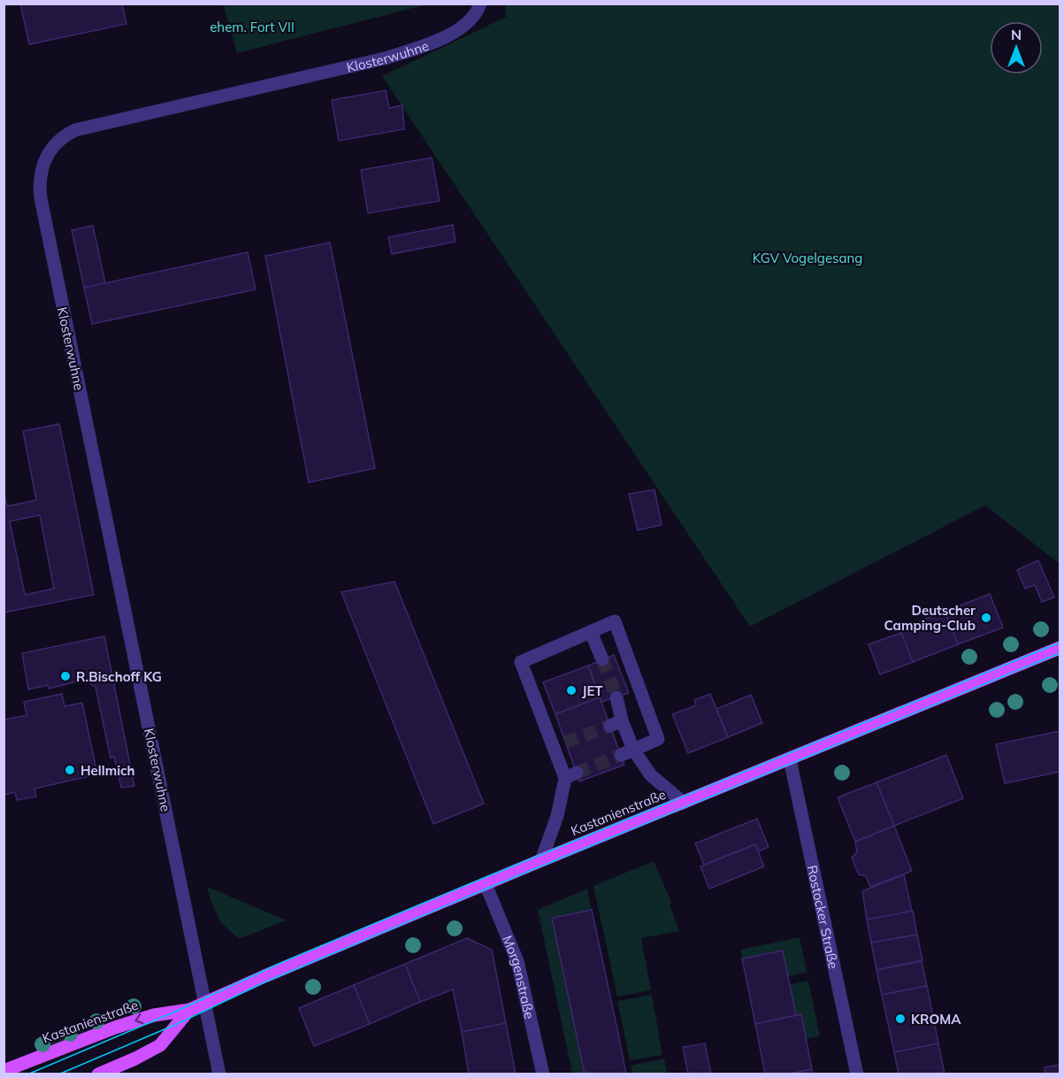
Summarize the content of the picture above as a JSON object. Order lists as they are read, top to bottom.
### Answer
{
  "streets": {
    "main road": ["Kastanienstraße"],
    "street": ["Klosterwuhne", "Rostocker Straße", "Morgenstraße"]
  },
  "crossings": [
    ["Klosterwuhne", "Kastanienstraße"],
    ["Kastanienstraße", "Rostocker Straße"],
    ["Kastanienstraße", "Morgenstraße"]
  ],
  "parks": ["ehem. Fort VII", "KGV Vogelgesang"],
  "places": [
    "Deutscher Camping-Club",
    "R.Bischoff KG",
    "JET",
    "Hellmich",
    "KROMA"
  ],
  "north": "top"
}
